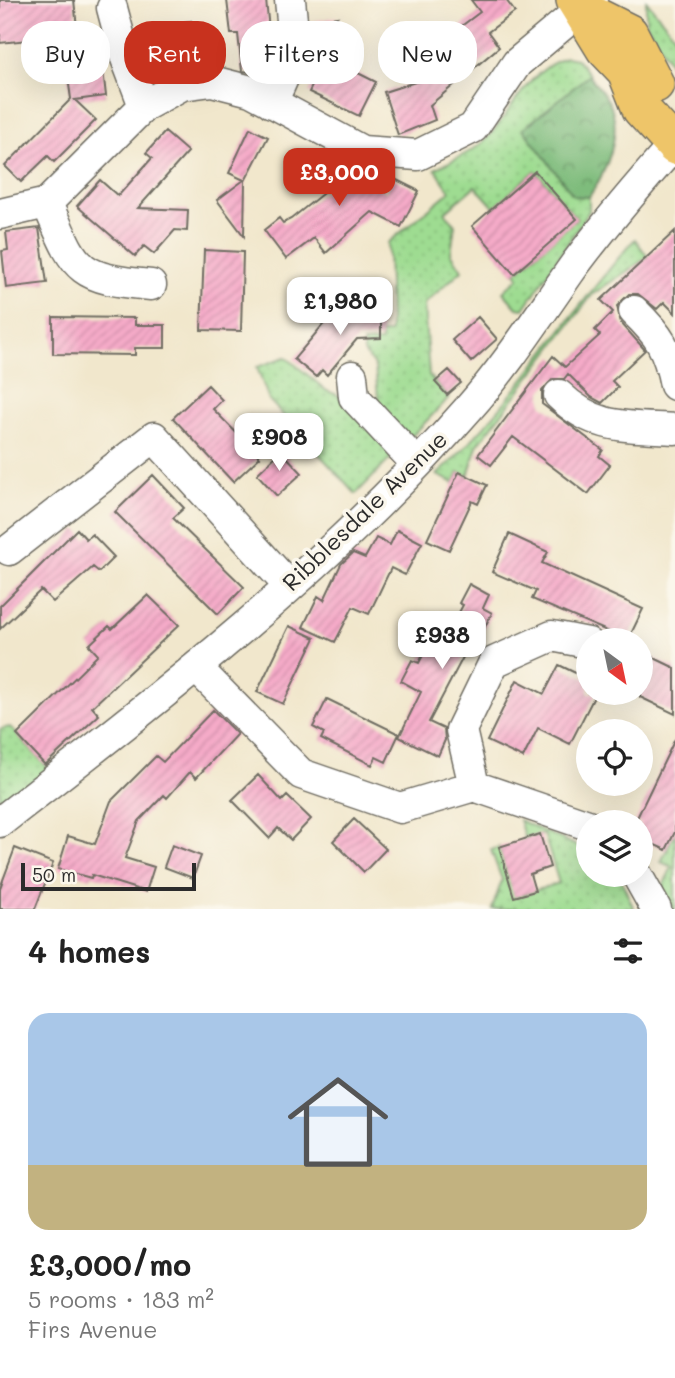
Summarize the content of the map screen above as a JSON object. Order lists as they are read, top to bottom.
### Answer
{
  "streets": {
    "street": ["Ribblesdale Avenue"]
  },
  "scale_bar": "50 m",
  "north": "bottom right",
  "page": {
    "chip": [
      "Buy",
      "Rent",
      "Filters",
      "New"
    ],
    "price": [
      "£3,000",
      "£1,980",
      "£908",
      "£938"
    ],
    "scale": "50 m",
    "heading": "4 homes",
    "list": [
      {
        "name": "£3,000/mo",
        "note": "5 rooms · 183 m² · Firs Avenue"
      }
    ]
  }
}
